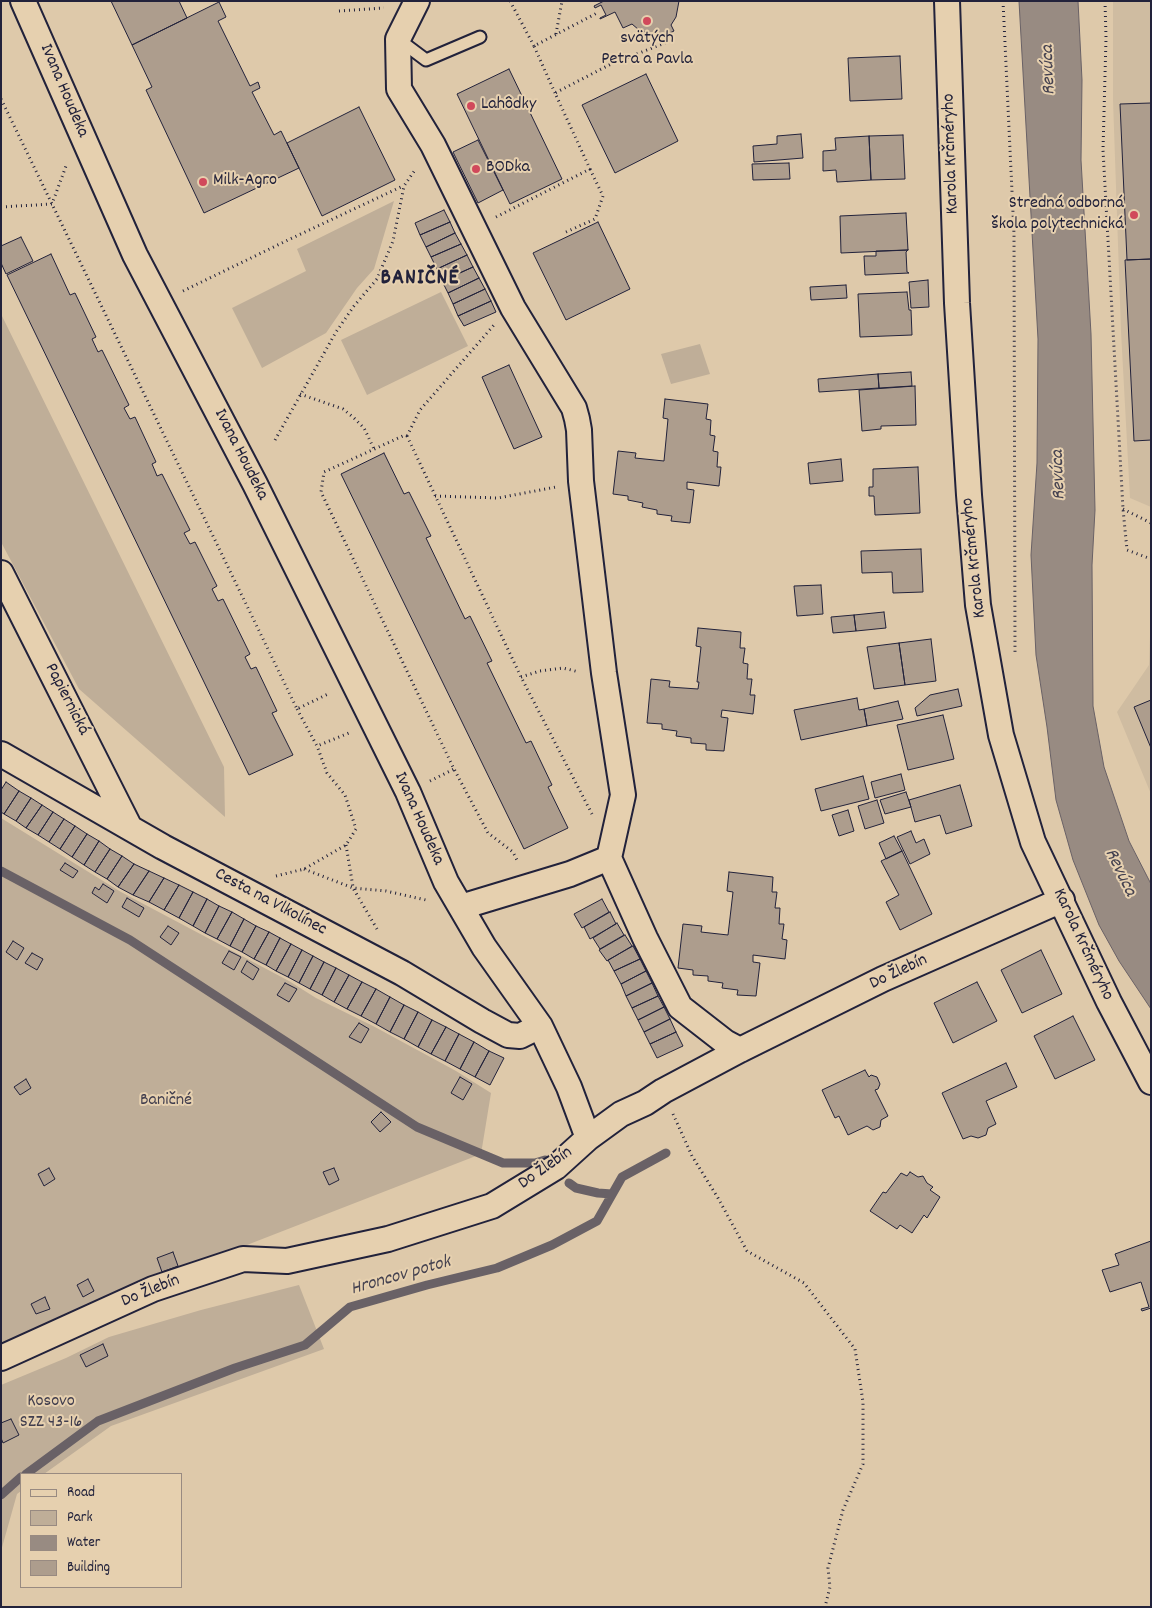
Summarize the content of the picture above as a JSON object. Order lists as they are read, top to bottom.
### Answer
{
  "streets": {
    "street": [
      "Ivana Houdeka",
      "Karola Krčméryho",
      "Papiernická",
      "Cesta na Vlkolínec",
      "Do Žlebín"
    ]
  },
  "crossings": [
    ["Ivana Houdeka", "Cesta na Vlkolínec"],
    ["Ivana Houdeka", "Do Žlebín"],
    ["Karola Krčméryho", "Do Žlebín"],
    ["Papiernická", "Cesta na Vlkolínec"]
  ],
  "districts": ["BANIČNÉ"],
  "water": ["Revúca", "Hroncov potok"],
  "parks": ["Baničné", "Kosovo SZZ 43-16"],
  "places": [
    "svätých Petra a Pavla",
    "Lahôdky",
    "BODka",
    "Milk-Agro",
    "Stredná odborná škola polytechnická"
  ],
  "legend": [
    "Road",
    "Park",
    "Water",
    "Building"
  ]
}
